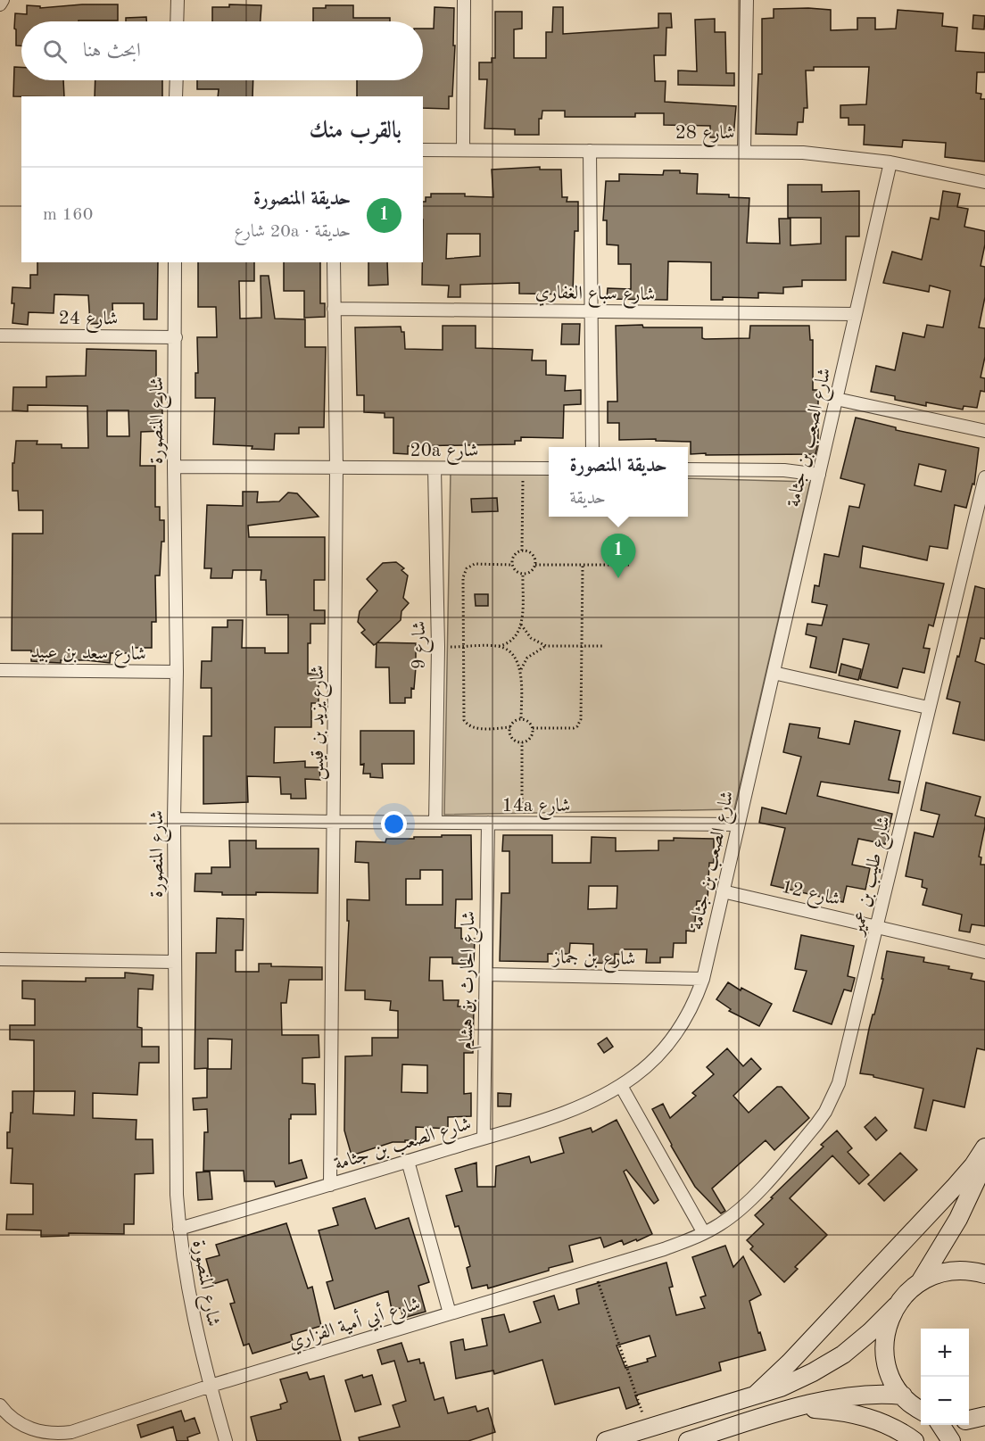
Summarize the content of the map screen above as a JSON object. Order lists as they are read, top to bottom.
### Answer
{
  "streets": {
    "street": [
      "شارع 28",
      "شارع سباع الغفاري",
      "شارع 24",
      "شارع المنصورة",
      "شارع الصعب بن جثامة",
      "20a شارع",
      "شارع 9",
      "شارع سعد بن عبيد",
      "شارع يزيد بن قيس",
      "14a شارع",
      "شارع طليب بن عمير",
      "شارع 12",
      "شارع بن جماز",
      "شارع الحارث بن هشام",
      "شارع أبي أمية الفزاري"
    ]
  },
  "crossings": [
    ["شارع 28", "شارع الصعب بن جثامة"],
    ["شارع سباع الغفاري", "شارع الصعب بن جثامة"],
    ["شارع سباع الغفاري", "شارع يزيد بن قيس"],
    ["شارع 24", "شارع المنصورة"],
    ["شارع المنصورة", "شارع الصعب بن جثامة"],
    ["شارع المنصورة", "20a شارع"],
    ["شارع المنصورة", "شارع سعد بن عبيد"],
    ["شارع المنصورة", "14a شارع"],
    ["شارع المنصورة", "شارع أبي أمية الفزاري"],
    ["شارع الصعب بن جثامة", "شارع يزيد بن قيس"],
    ["شارع الصعب بن جثامة", "14a شارع"],
    ["شارع الصعب بن جثامة", "شارع 12"],
    ["شارع الصعب بن جثامة", "شارع بن جماز"],
    ["شارع الصعب بن جثامة", "شارع الحارث بن هشام"],
    ["20a شارع", "شارع 9"],
    ["20a شارع", "شارع يزيد بن قيس"],
    ["شارع 9", "14a شارع"],
    ["شارع يزيد بن قيس", "14a شارع"],
    ["14a شارع", "شارع الحارث بن هشام"],
    ["شارع طليب بن عمير", "شارع 12"],
    ["شارع طليب بن عمير", "شارع أبي أمية الفزاري"],
    ["شارع بن جماز", "شارع الحارث بن هشام"]
  ],
  "page": {
    "search": "ابحث هنا",
    "heading": "بالقرب منك",
    "list": [
      {
        "mark": "1",
        "name": "حديقة المنصورة",
        "note": "حديقة · 20a شارع",
        "value": "160 m"
      }
    ],
    "popup": ["حديقة المنصورة", "حديقة"],
    "pins": "1",
    "map_buttons": ["+", "−"]
  }
}
